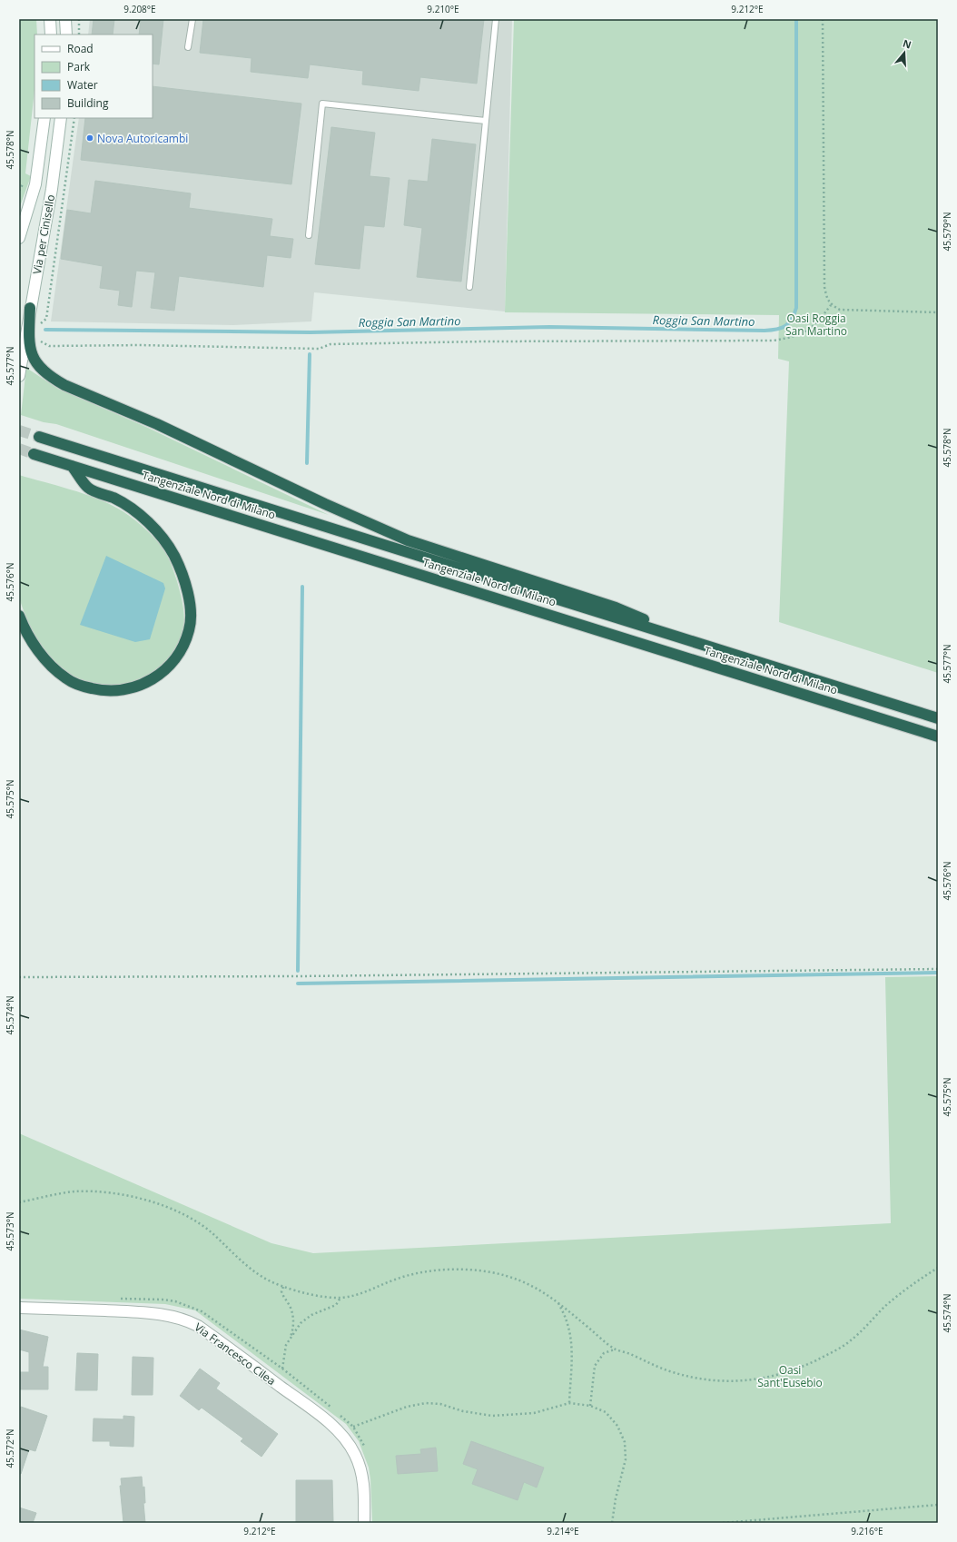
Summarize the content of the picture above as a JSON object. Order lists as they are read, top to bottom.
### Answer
{
  "streets": {
    "highway": ["Tangenziale Nord di Milano"],
    "street": ["Via per Cinisello", "Via Francesco Cilea"]
  },
  "water": ["Roggia San Martino"],
  "parks": ["Oasi Roggia San Martino", "Oasi Sant'Eusebio"],
  "places": ["Nova Autoricambi"],
  "legend": [
    "Road",
    "Park",
    "Water",
    "Building"
  ],
  "north": "top",
  "coordinates": [
    "9.208°E",
    "9.210°E",
    "9.212°E",
    "45.578°N",
    "45.579°N",
    "45.577°N",
    "45.576°N",
    "45.575°N",
    "45.574°N",
    "45.573°N",
    "45.572°N",
    "9.214°E",
    "9.216°E"
  ]
}
